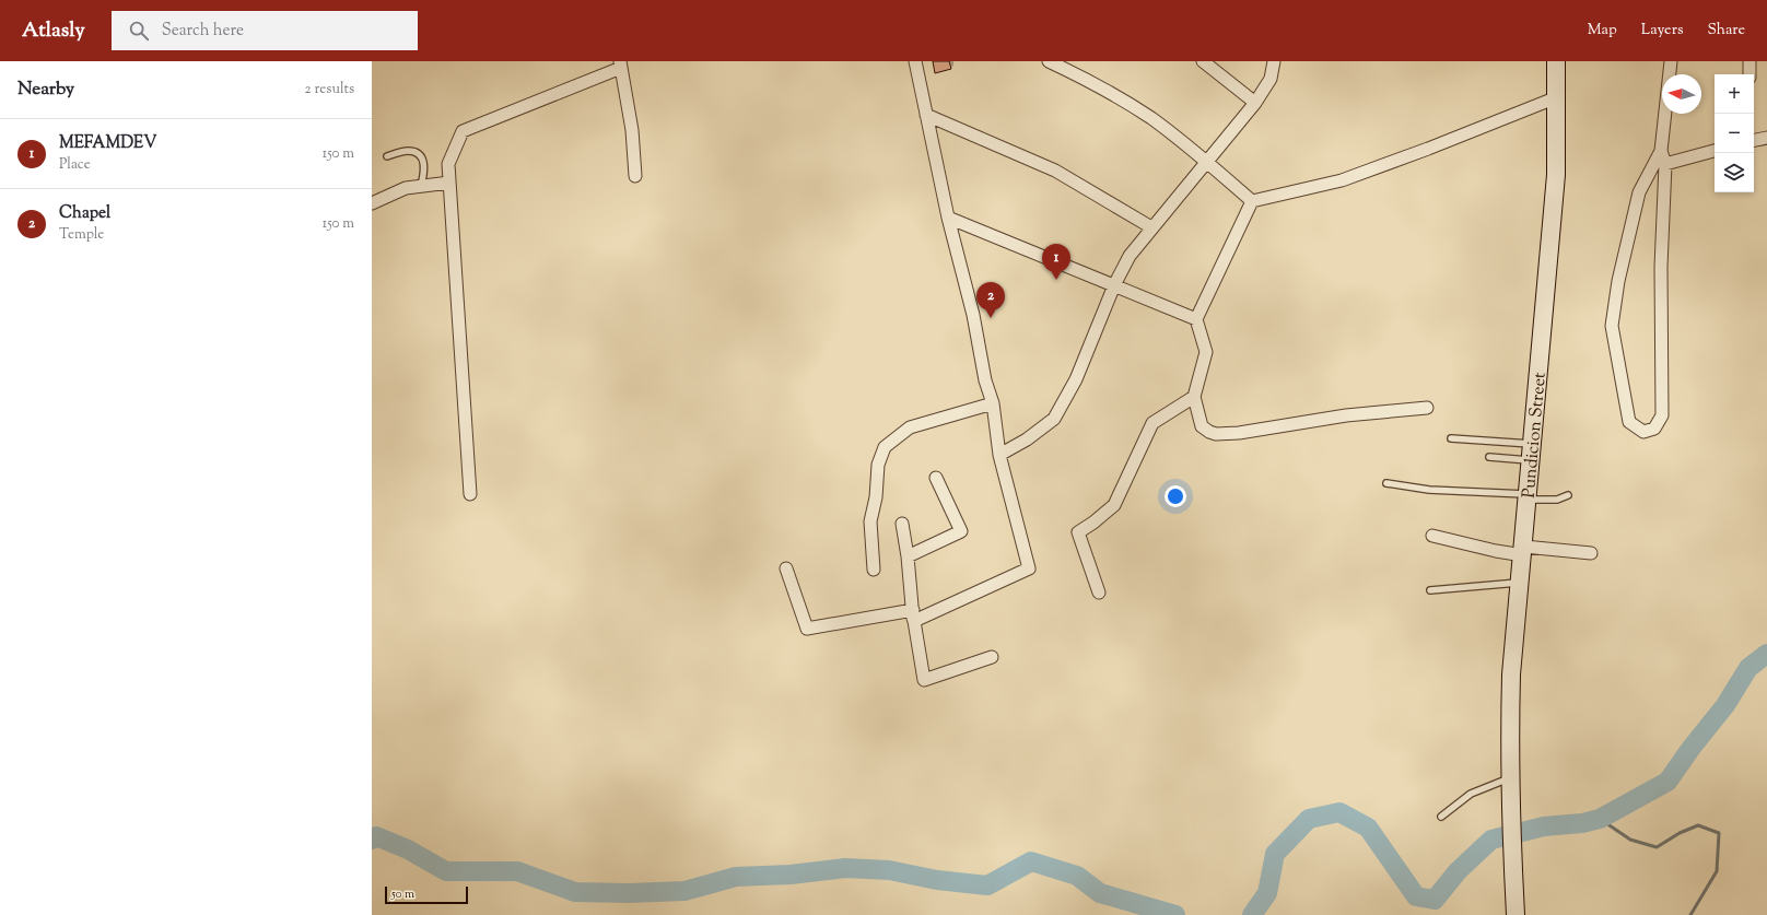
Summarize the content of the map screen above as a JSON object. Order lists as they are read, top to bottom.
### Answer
{
  "streets": {
    "main road": ["Pundicion Street"]
  },
  "scale_bar": "50 m",
  "north": "left",
  "page": {
    "header": "Atlasly",
    "search": "Search here",
    "nav": ["Map", "Layers", "Share"],
    "heading": ["Nearby", "2 results"],
    "map_buttons": ["+", "−"],
    "list": [
      {
        "mark": "1",
        "name": "MEFAMDEV",
        "note": "Place",
        "value": "150 m"
      },
      {
        "mark": "2",
        "name": "Chapel",
        "note": "Temple",
        "value": "150 m"
      }
    ],
    "pins": ["1", "2"],
    "scale": "50 m"
  }
}
